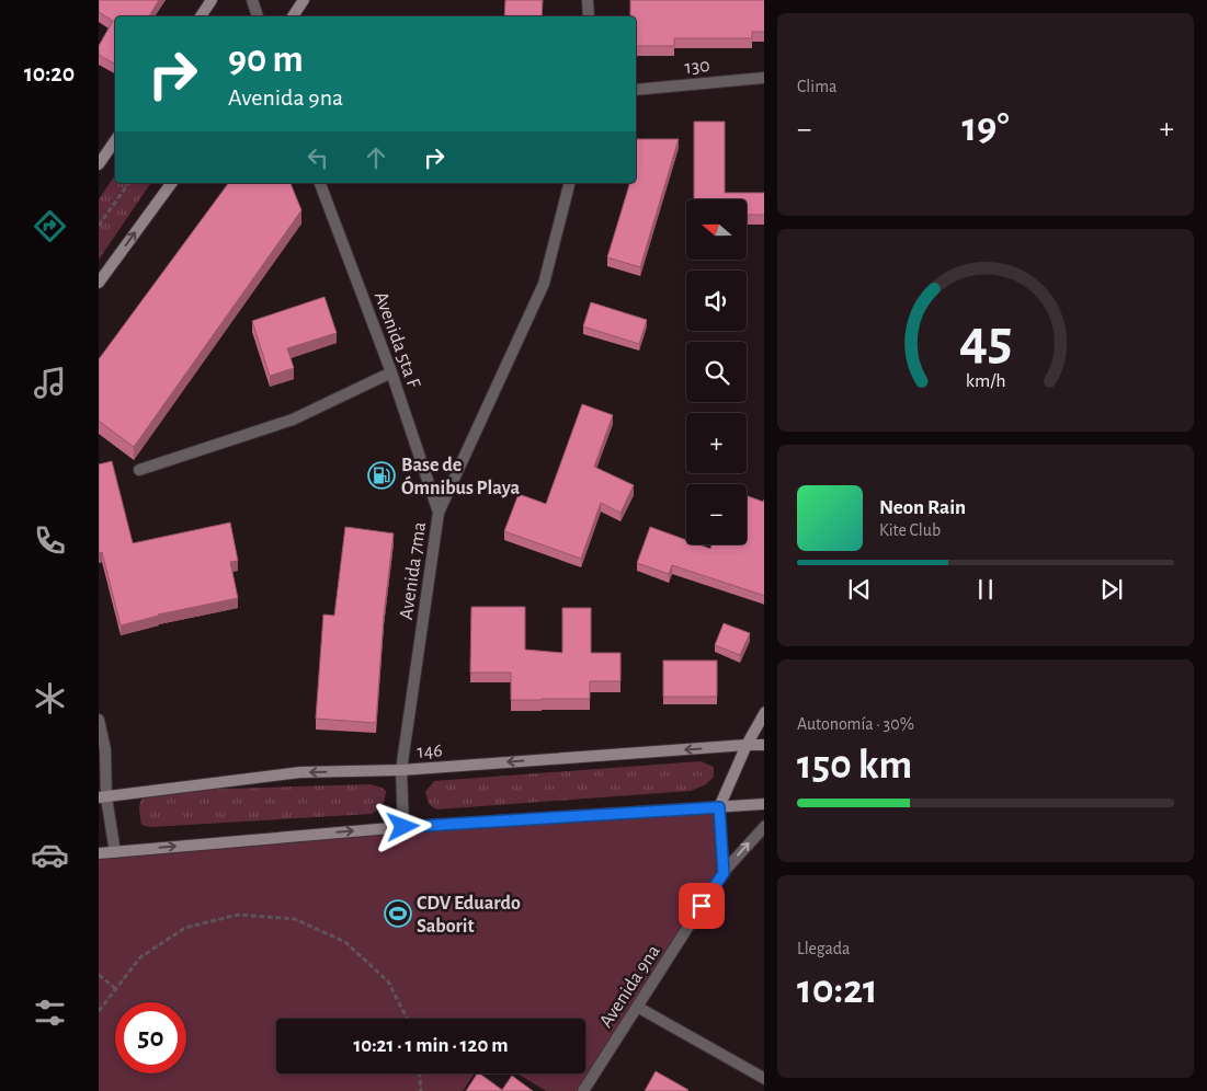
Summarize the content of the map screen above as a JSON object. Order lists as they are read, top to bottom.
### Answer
{
  "streets": {
    "main road": ["146"],
    "street": [
      "130",
      "Avenida 5ta F",
      "Avenida 7ma",
      "Avenida 9na"
    ]
  },
  "crossings": [
    ["Avenida 5ta F", "Avenida 7ma"],
    ["Avenida 7ma", "146"]
  ],
  "places": {
    "fuel station": ["Base de Ómnibus Playa"],
    "sports": ["CDV Eduardo Saborit"]
  },
  "north": "left",
  "page": {
    "tabs": "10:20",
    "tile": [
      "Clima",
      ["Autonomía · 30%", "150 km"],
      ["Llegada", "10:21"]
    ],
    "turn": ["90 m", "Avenida 9na"],
    "heat": ["−", "19°", "+"],
    "map_buttons": ["+", "−"],
    "song": ["Neon Rain", "Kite Club"],
    "limit": "50",
    "trip": "10:21 · 1 min · 120 m",
    "gauge": ["45", "km/h"]
  }
}
